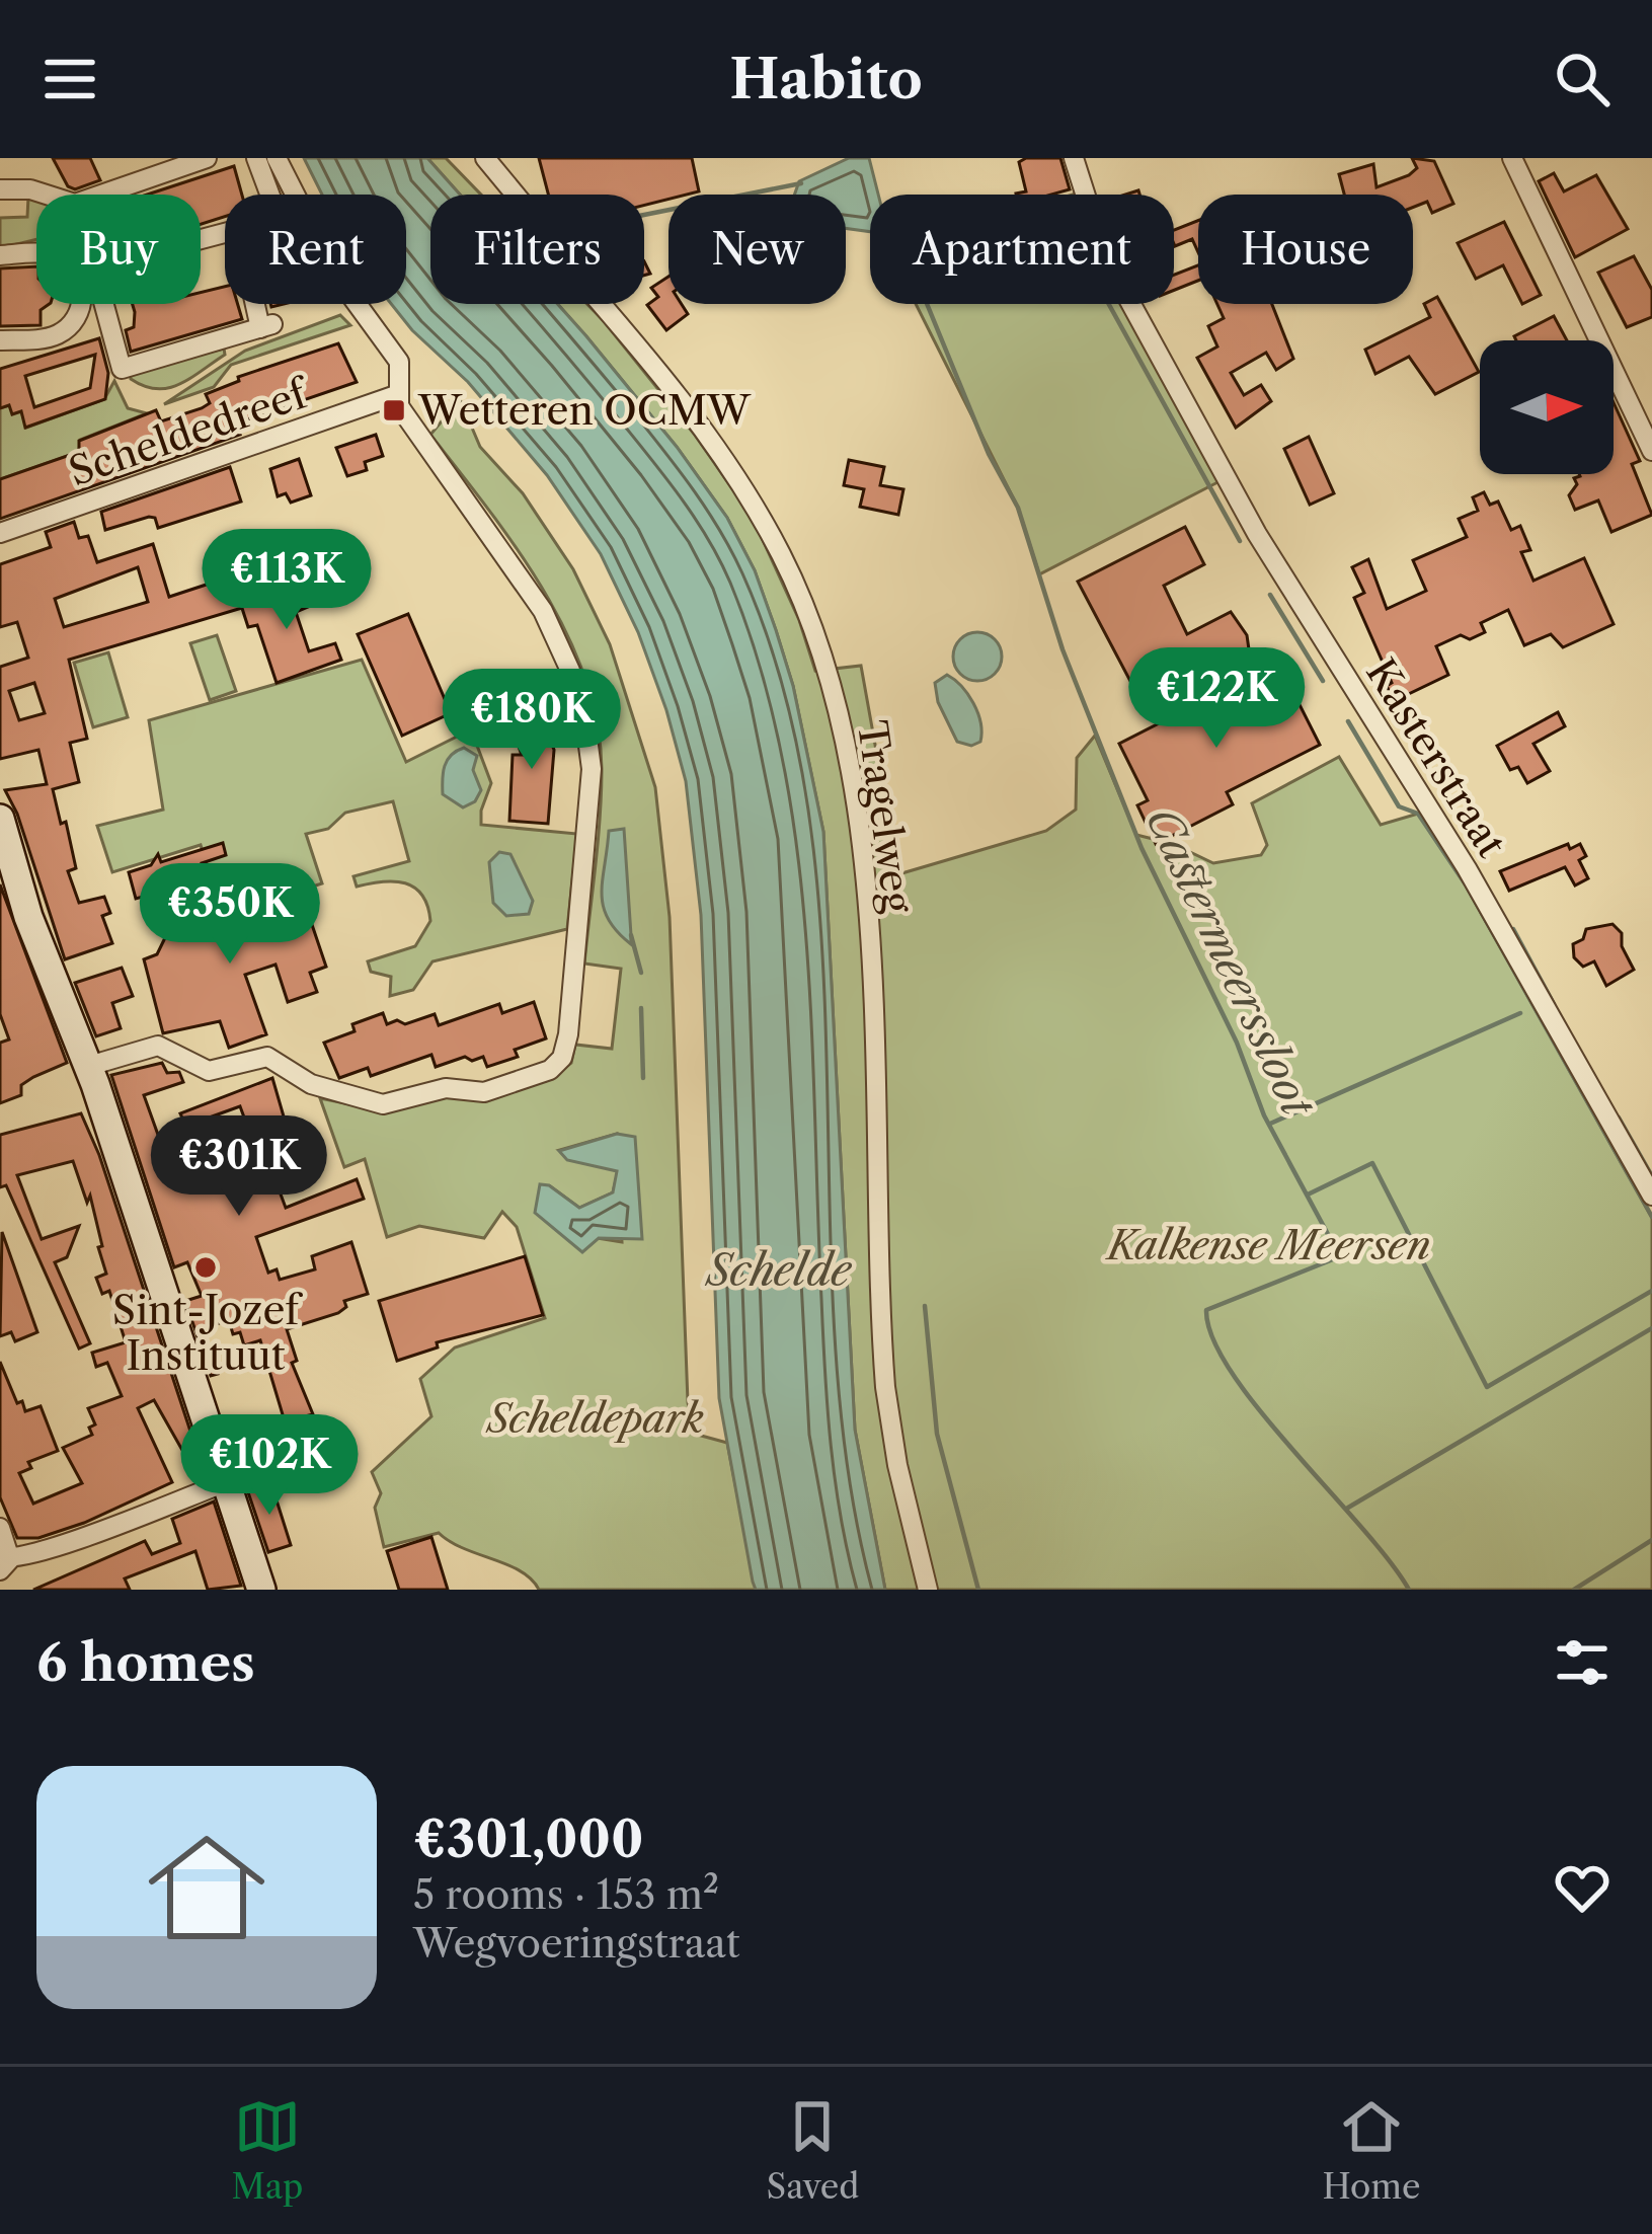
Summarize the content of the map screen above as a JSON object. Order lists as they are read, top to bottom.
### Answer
{
  "streets": {
    "street": ["Scheldedreef", "Kasterstraat", "Tragelweg"]
  },
  "water": ["Castermeerssloot", "Schelde"],
  "parks": ["Kalkense Meersen", "Scheldepark"],
  "places": {
    "transit": ["Wetteren OCMW"],
    "other": ["Sint-Jozef Instituut"]
  },
  "north": "right",
  "page": {
    "header": "Habito",
    "chip": [
      "Buy",
      "Rent",
      "Filters",
      "New",
      "Apartment",
      "House"
    ],
    "price": [
      "€113K",
      "€122K",
      "€180K",
      "€350K",
      "€301K",
      "€102K"
    ],
    "heading": "6 homes",
    "list": [
      {
        "name": "€301,000",
        "note": "5 rooms · 153 m² · Wegvoeringstraat"
      }
    ],
    "tabs": ["Map", "Saved", "Home"]
  }
}
